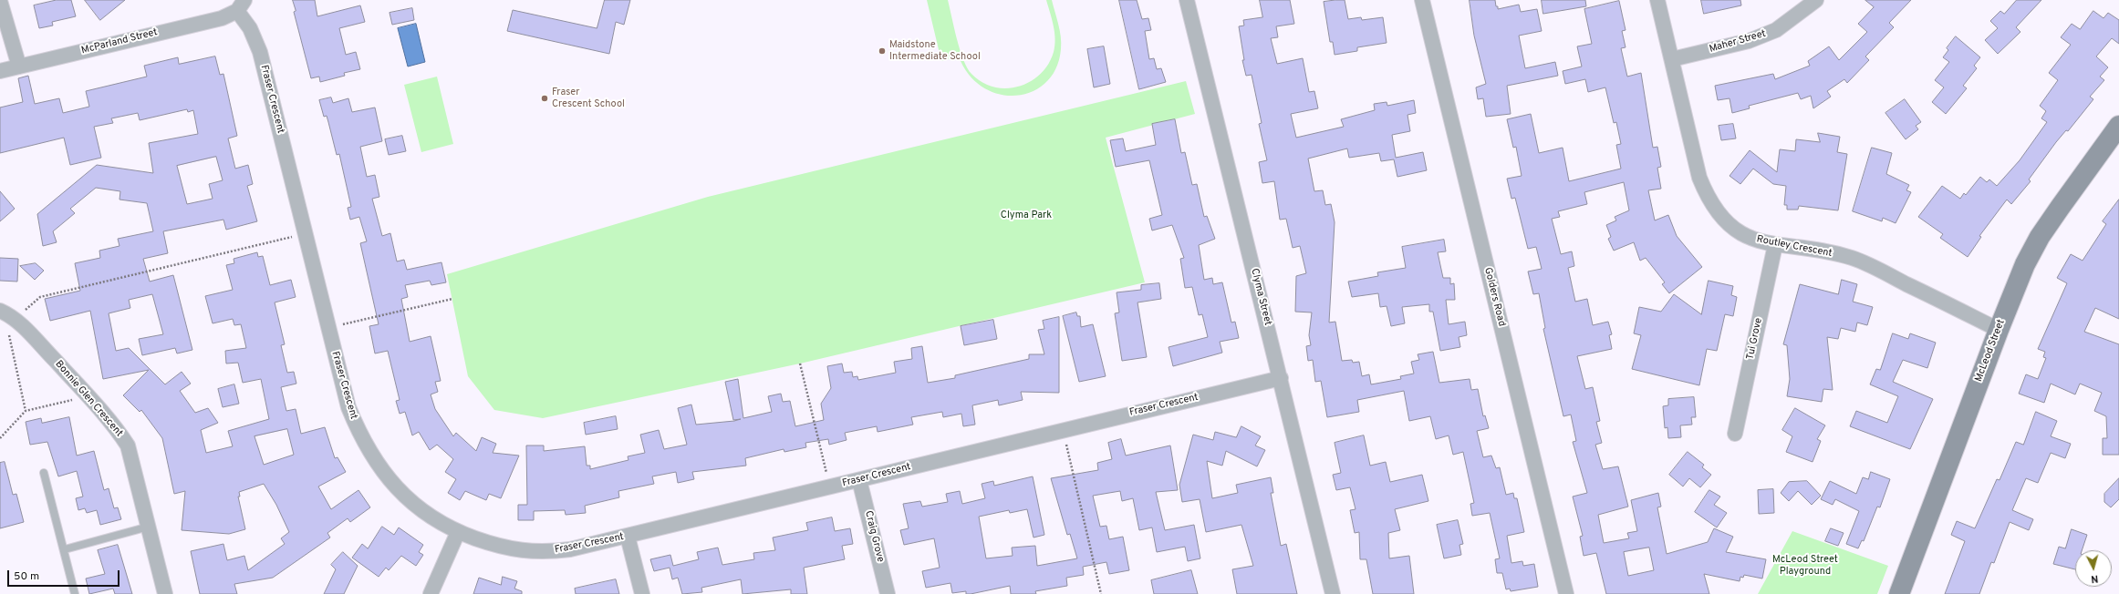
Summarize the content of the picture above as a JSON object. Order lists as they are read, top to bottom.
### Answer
{
  "streets": {
    "street": [
      "McParland Street",
      "Maher Street",
      "Fraser Crescent",
      "Routley Crescent",
      "Clyma Street",
      "Golders Road",
      "Tui Grove",
      "McLeod Street",
      "Bonnie Glen Crescent",
      "Craig Grove"
    ]
  },
  "crossings": [
    ["McParland Street", "Fraser Crescent"],
    ["Maher Street", "Routley Crescent"],
    ["Fraser Crescent", "Clyma Street"],
    ["Fraser Crescent", "Craig Grove"],
    ["Routley Crescent", "Tui Grove"],
    ["Routley Crescent", "McLeod Street"]
  ],
  "parks": ["Clyma Park", "McLeod Street Playground"],
  "places": ["Maidstone Intermediate School", "Fraser Crescent School"],
  "scale_bar": "50 m",
  "north": "bottom"
}
